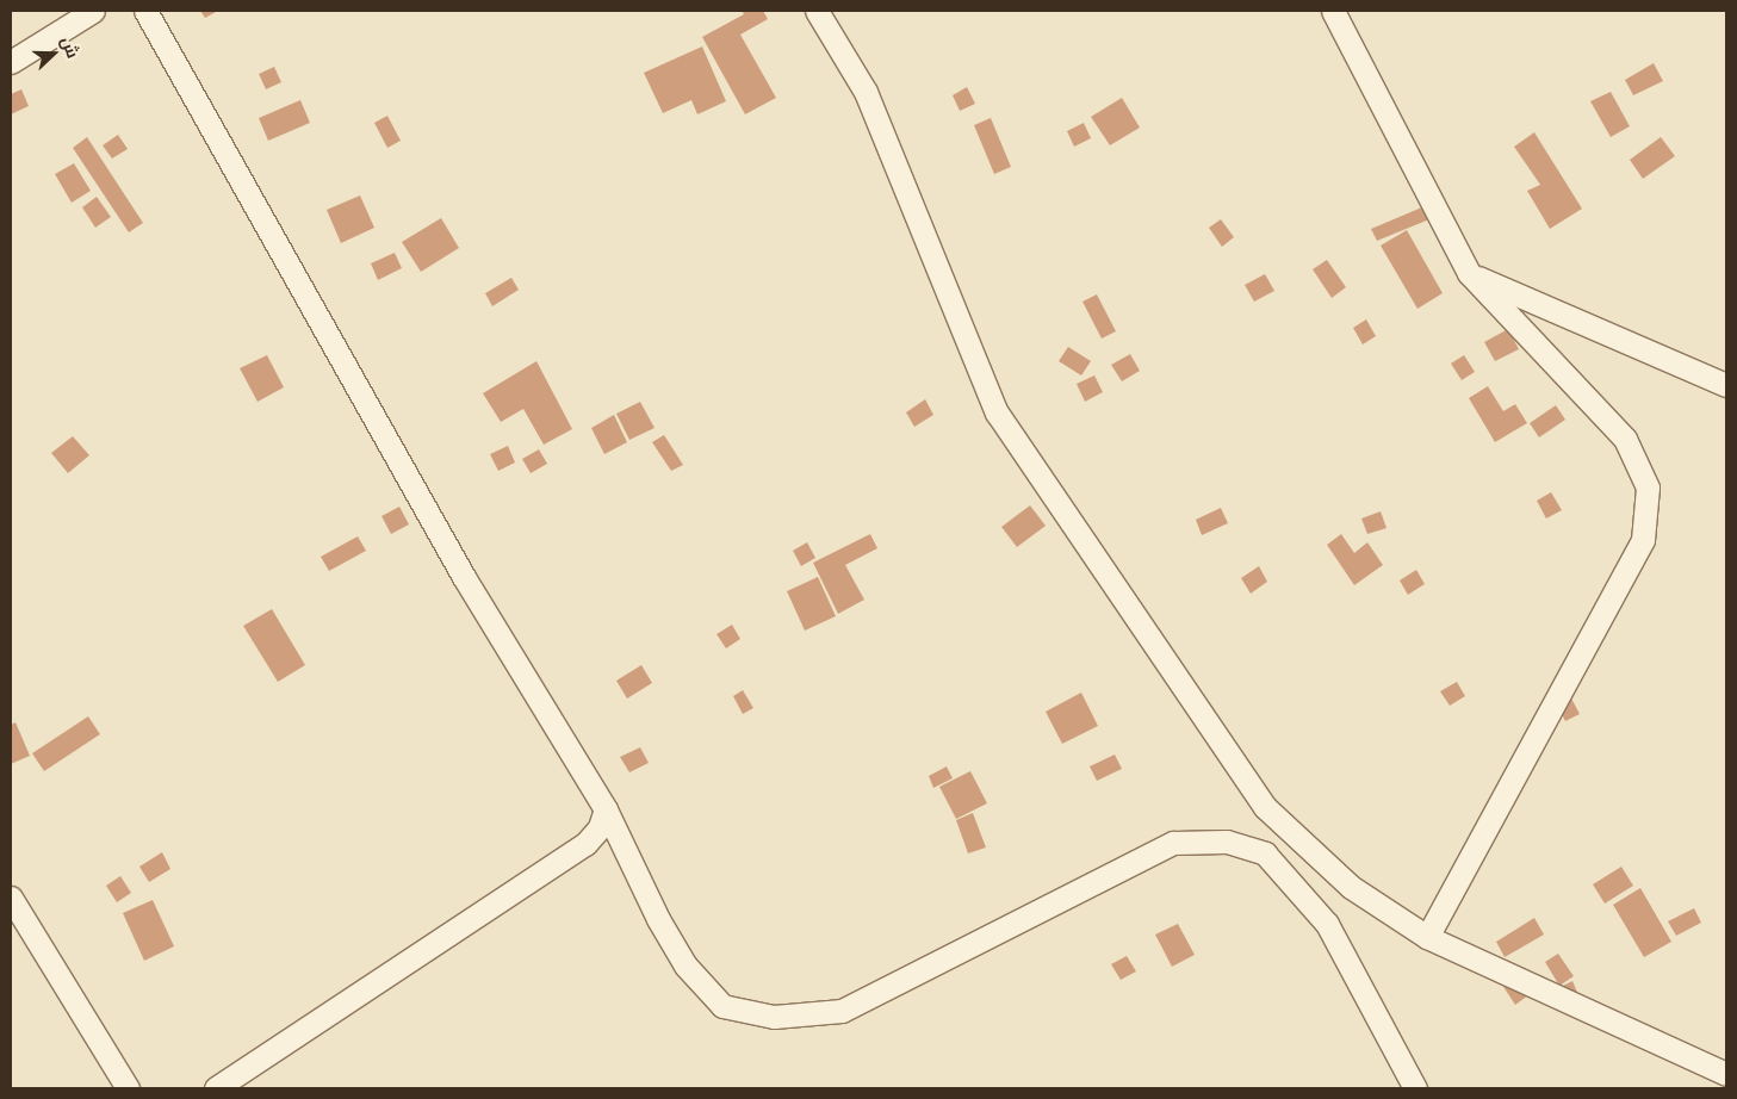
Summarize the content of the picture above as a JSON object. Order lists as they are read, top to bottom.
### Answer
{
  "north": "right"
}
